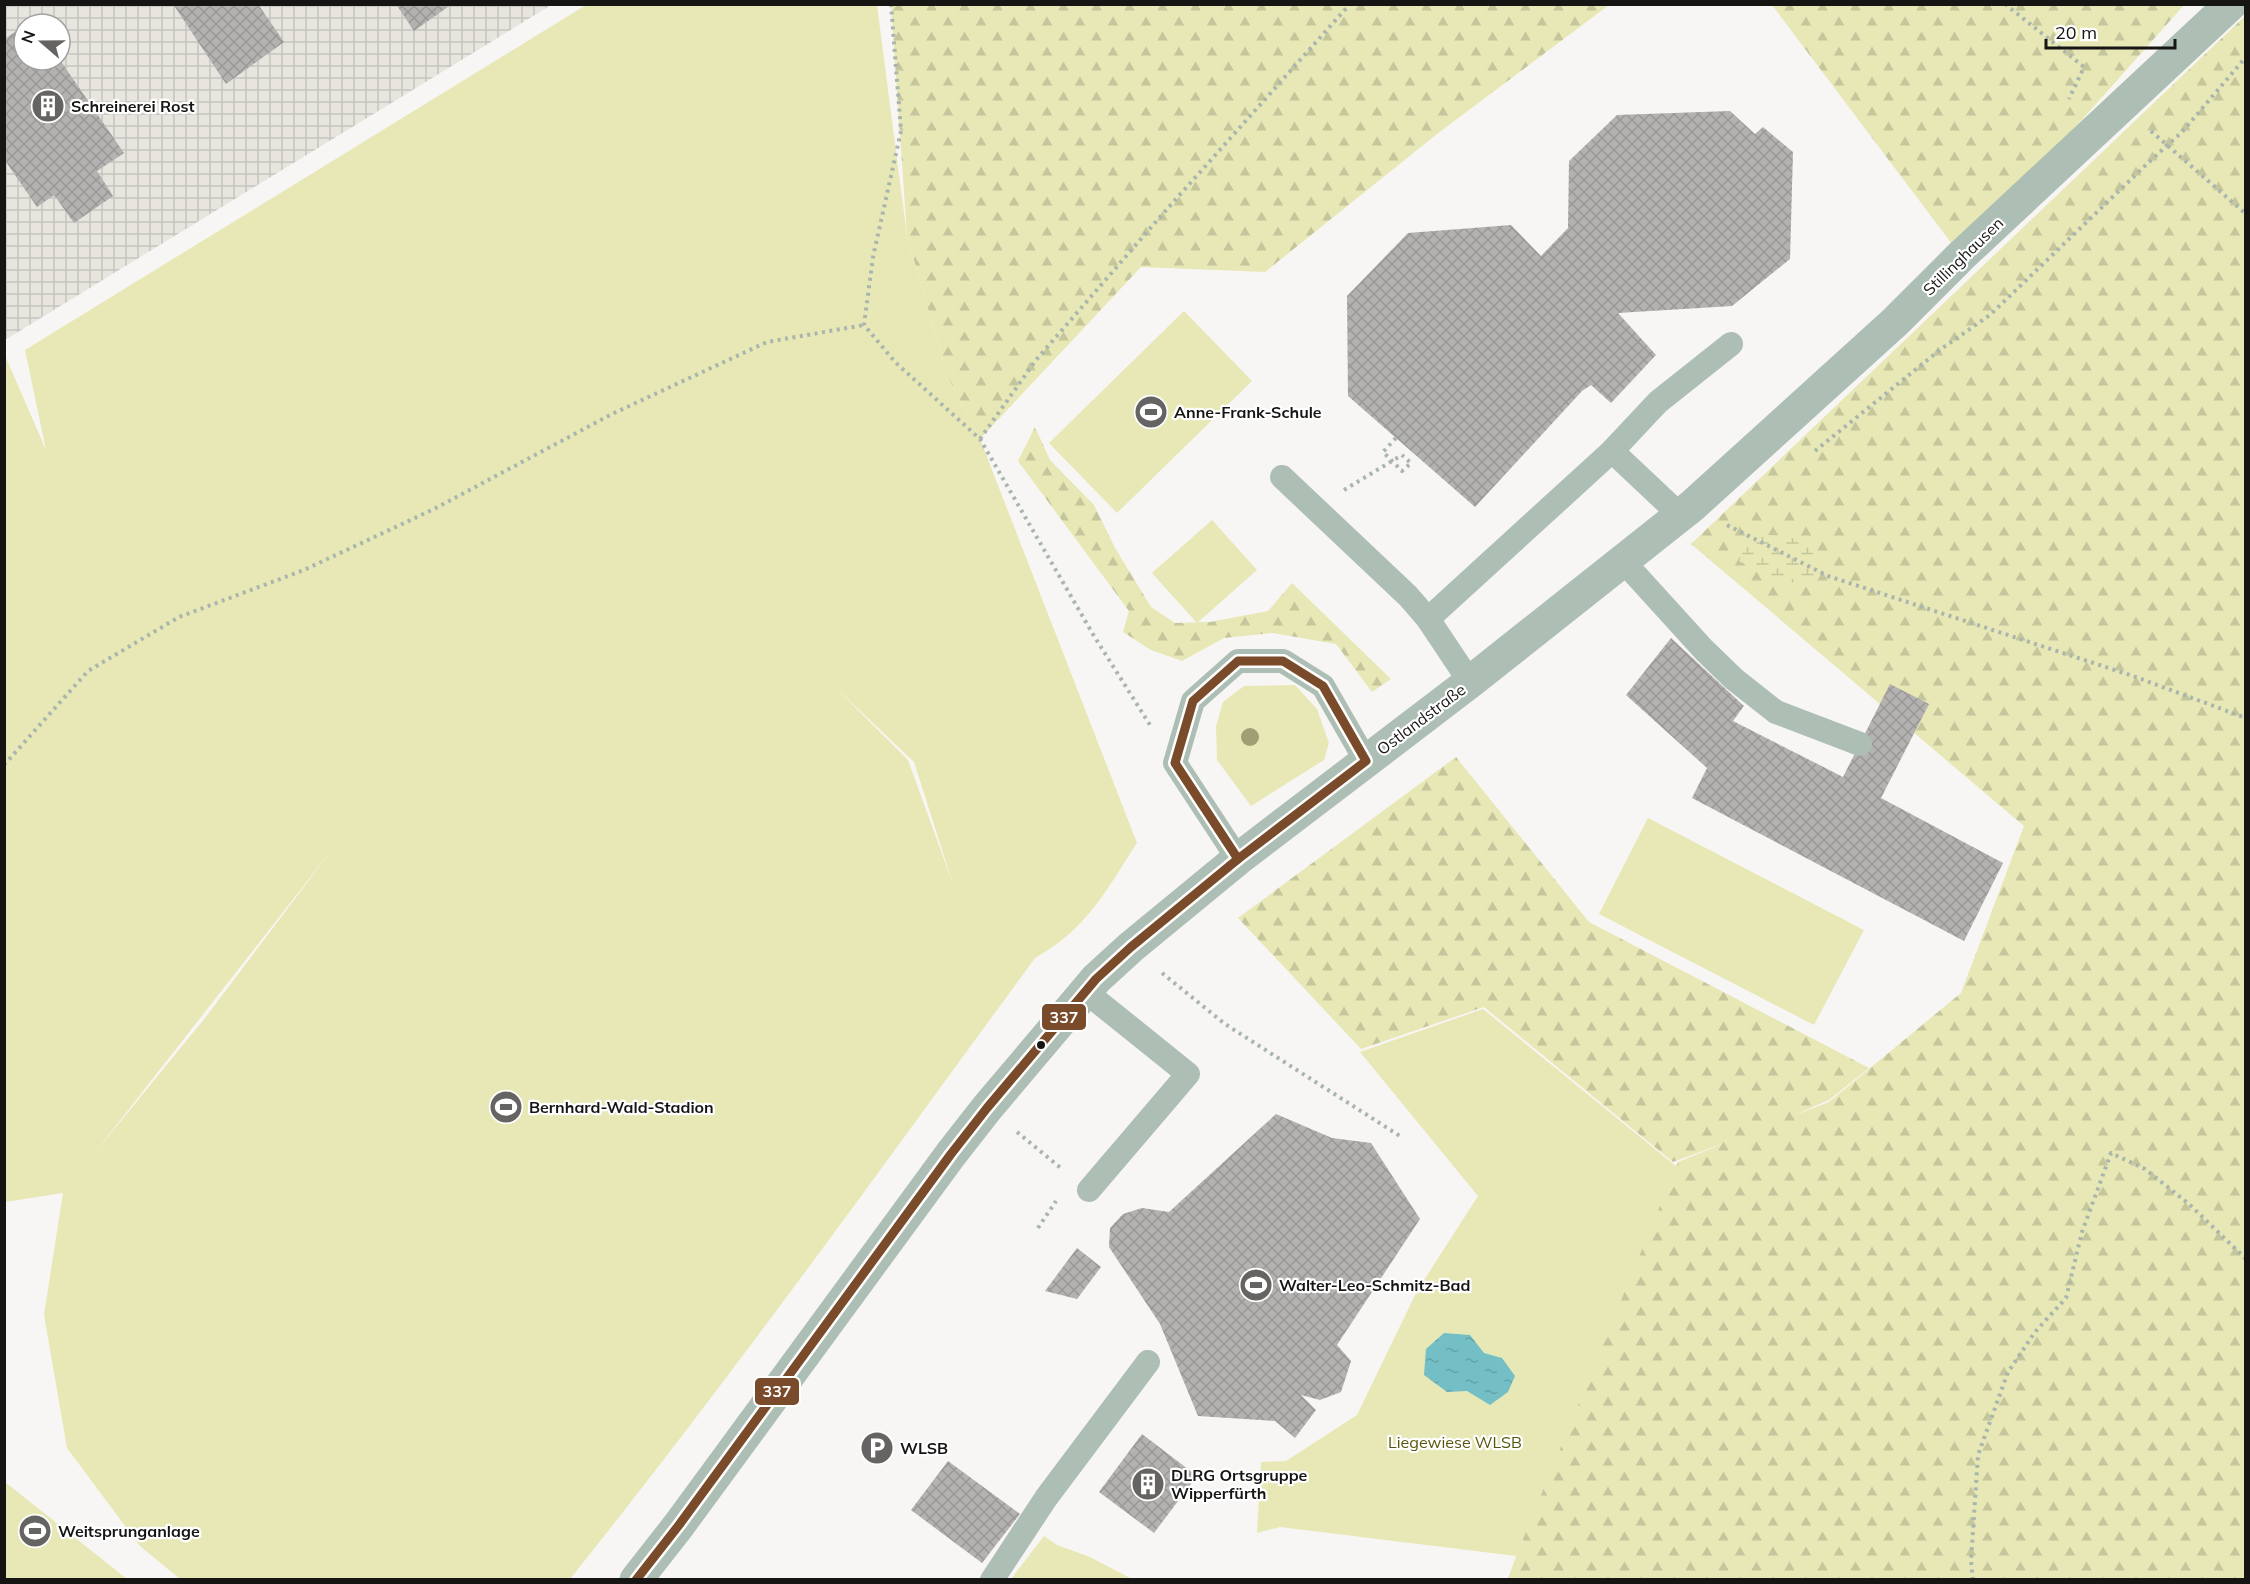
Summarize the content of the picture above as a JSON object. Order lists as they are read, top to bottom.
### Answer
{
  "streets": {
    "street": ["Stillinghausen", "Ostlandstraße"]
  },
  "crossings": [
    ["Stillinghausen", "Ostlandstraße"]
  ],
  "parks": ["Liegewiese WLSB"],
  "places": {
    "building": ["Schreinerei Rost", "DLRG Ortsgruppe Wipperfürth"],
    "sports": [
      "Anne-Frank-Schule",
      "Bernhard-Wald-Stadion",
      "Walter-Leo-Schmitz-Bad",
      "Weitsprunganlage"
    ],
    "parking": ["WLSB"]
  },
  "lines": ["transit line 337"],
  "scale_bar": "20 m",
  "north": "left"
}
